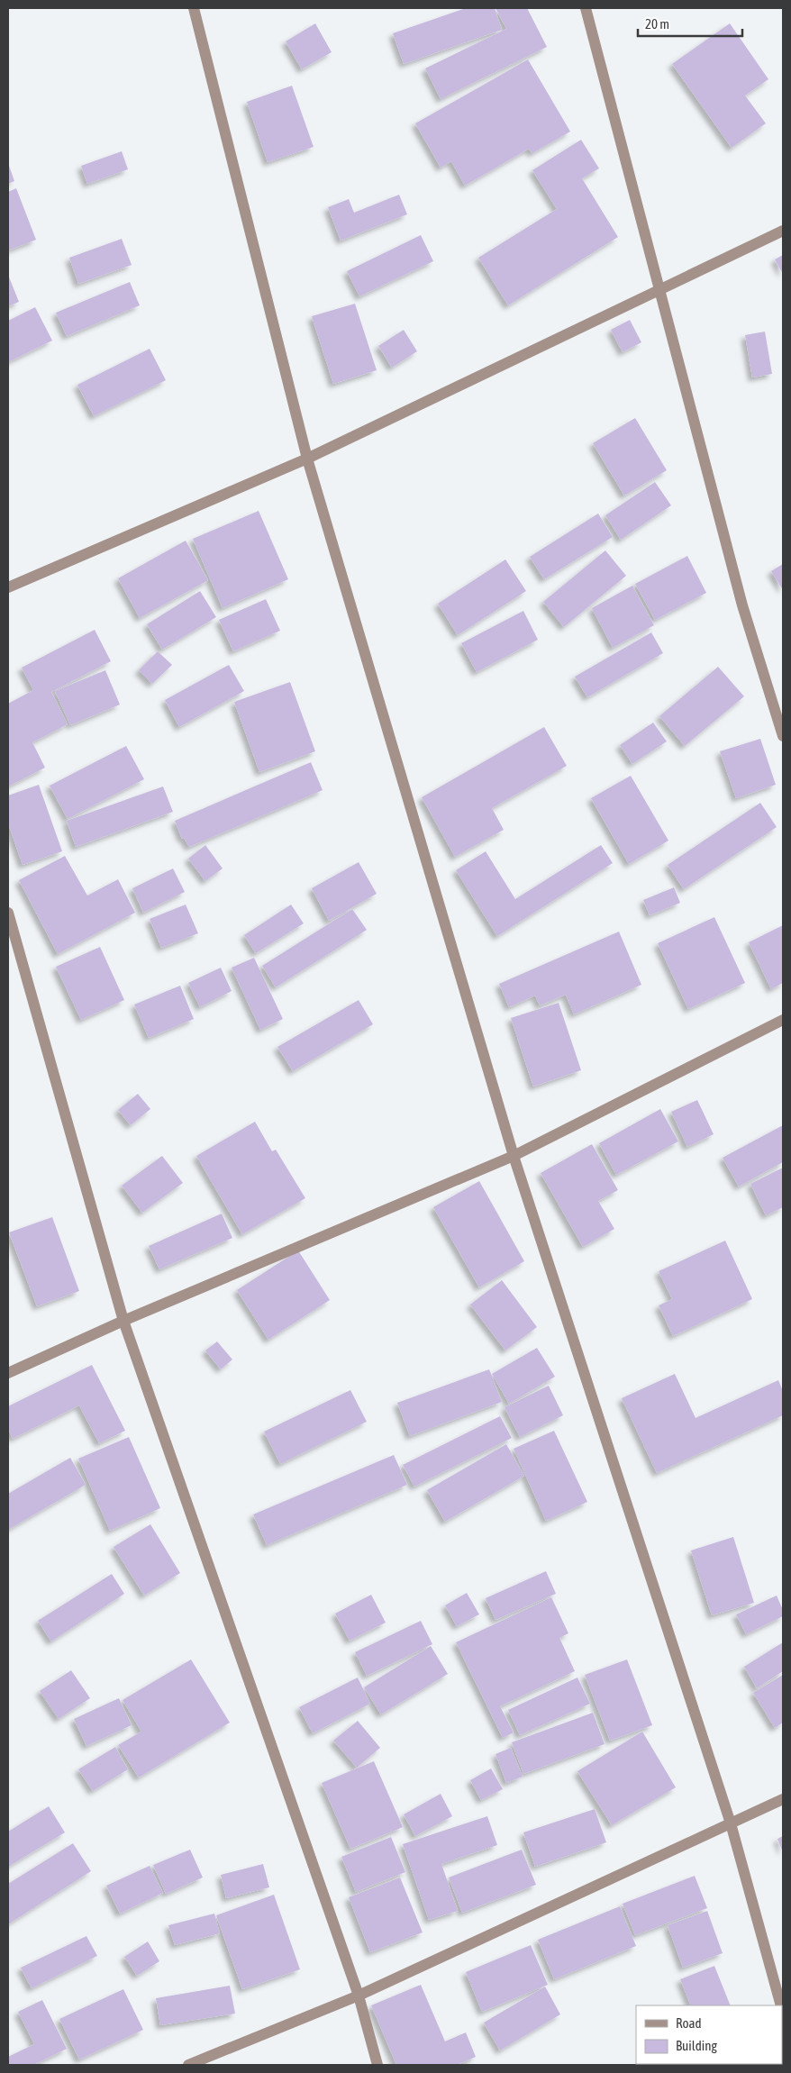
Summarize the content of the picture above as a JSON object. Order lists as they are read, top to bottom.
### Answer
{
  "legend": ["Road", "Building"],
  "scale_bar": "20 m"
}
